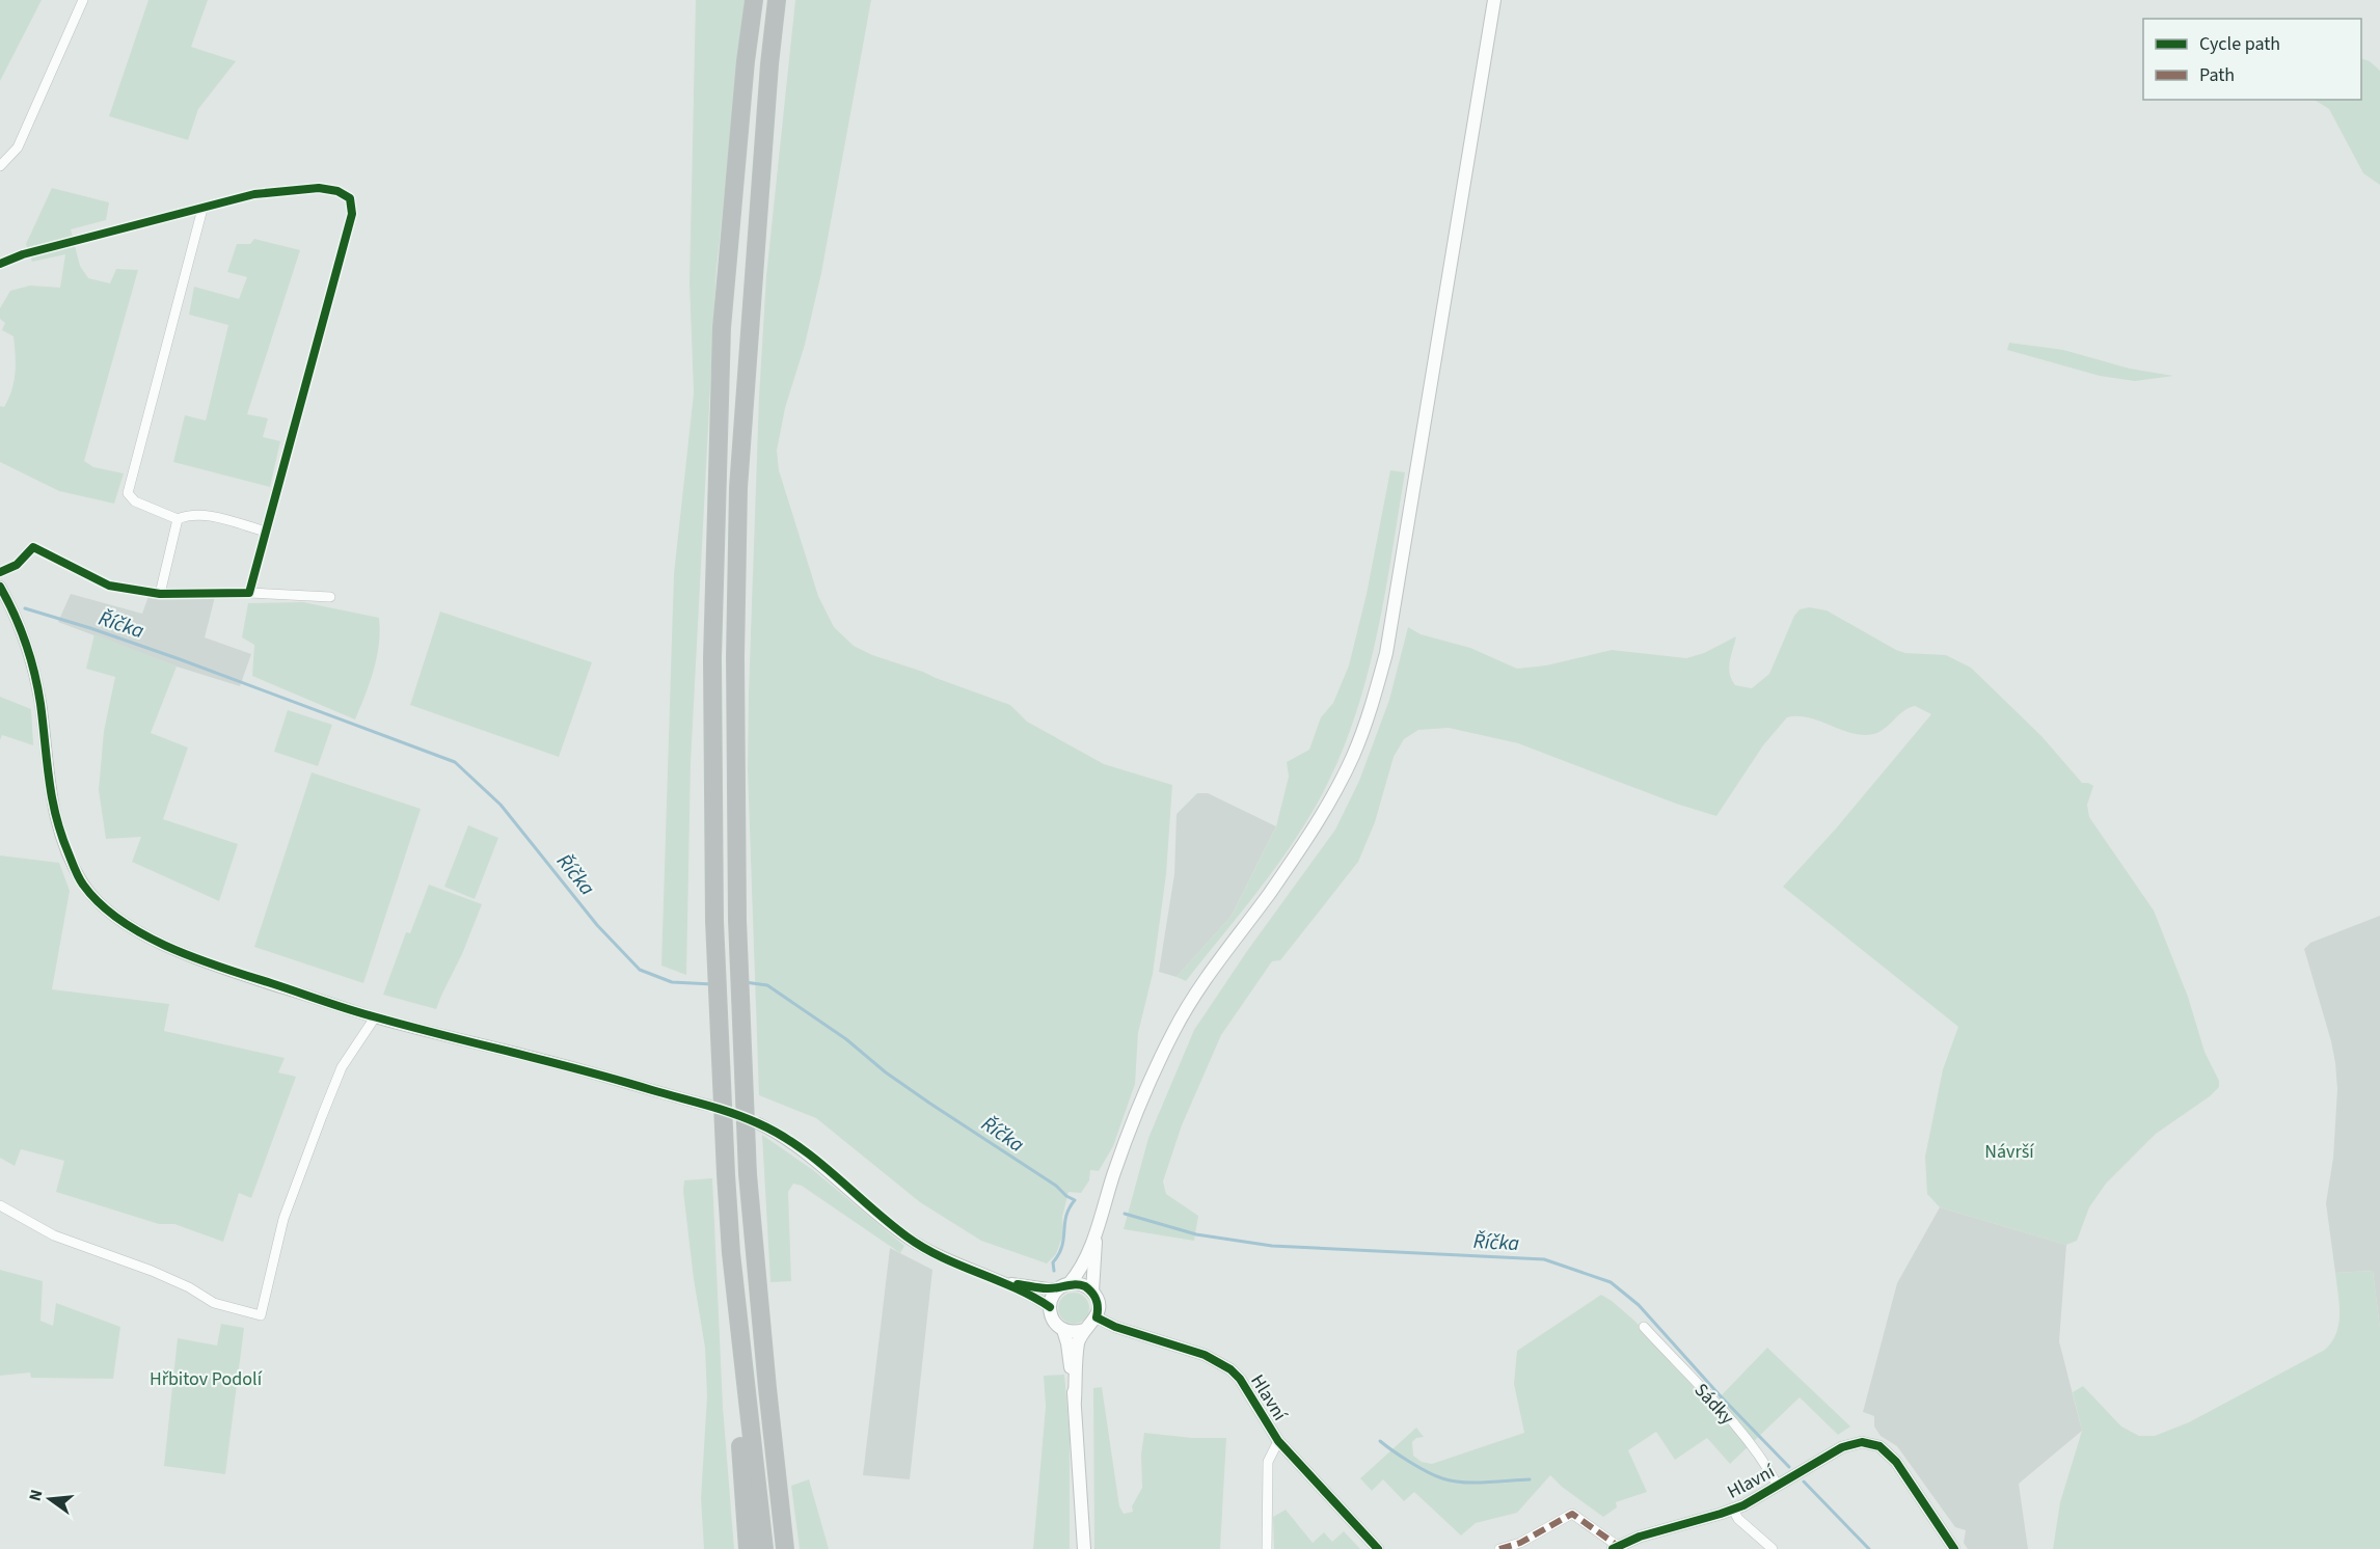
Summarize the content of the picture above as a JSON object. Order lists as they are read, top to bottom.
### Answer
{
  "streets": {
    "street": ["Hlavní", "Sádky"]
  },
  "crossings": [
    ["Hlavní", "Sádky"]
  ],
  "water": ["Říčka"],
  "parks": ["Návrší", "Hřbitov Podolí"],
  "legend": ["Cycle path", "Path"],
  "north": "left"
}
